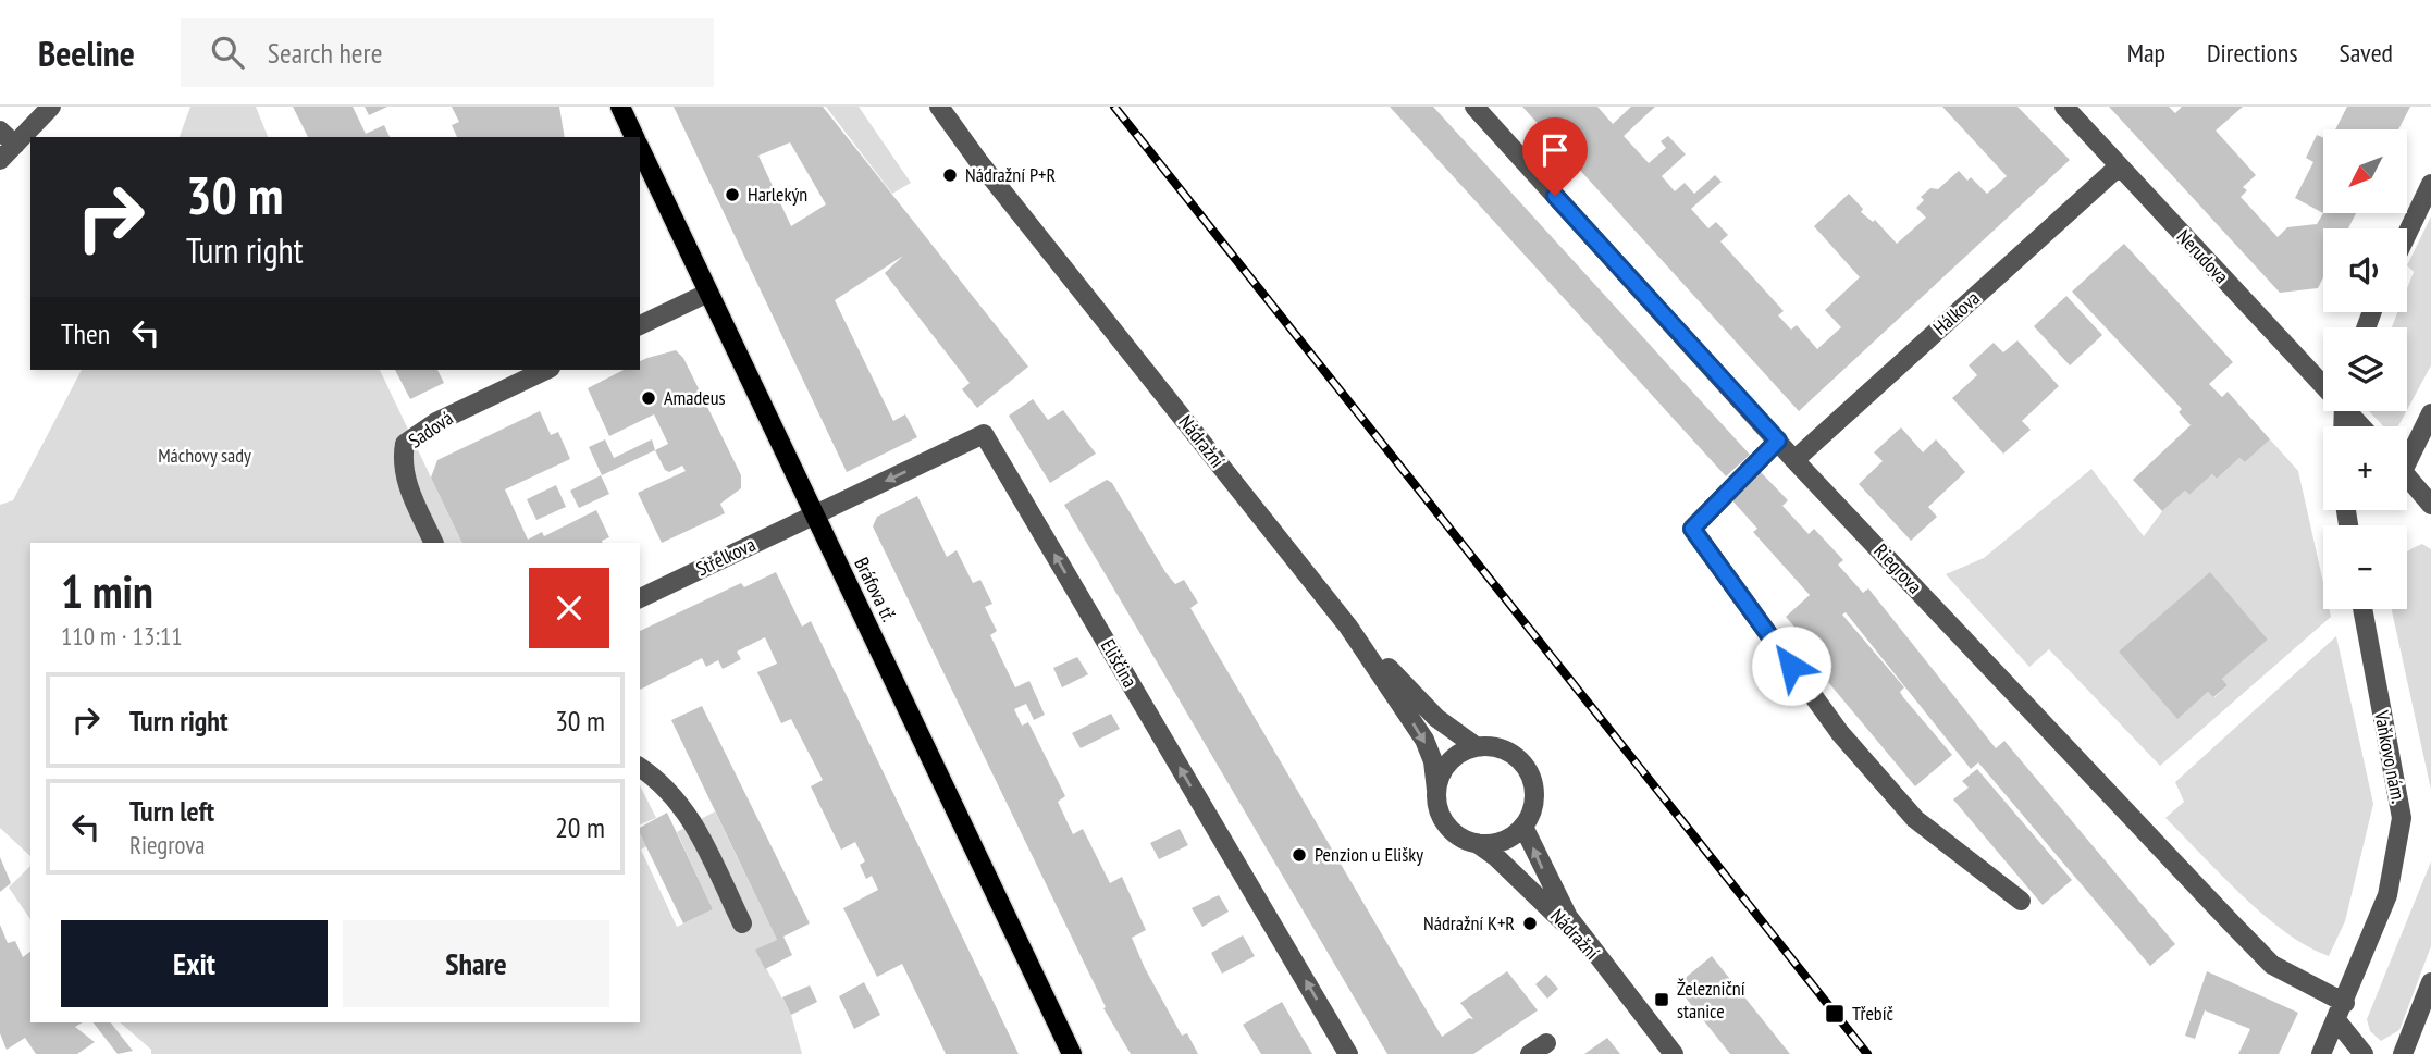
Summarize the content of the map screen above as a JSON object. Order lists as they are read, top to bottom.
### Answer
{
  "streets": {
    "main road": ["Bráfova tř."],
    "street": [
      "Nerudova",
      "Hálkova",
      "Sadová",
      "Nádražní",
      "Střelkova",
      "Riegrova",
      "Eliščina",
      "Vaňkovo nám."
    ]
  },
  "crossings": [
    ["Nerudova", "Hálkova"],
    ["Hálkova", "Riegrova"],
    ["Střelkova", "Bráfova tř."],
    ["Střelkova", "Eliščina"],
    ["Riegrova", "Vaňkovo nám."],
    ["Bráfova tř.", "Eliščina"]
  ],
  "one_way": ["Eliščina"],
  "parks": ["Máchovy sady"],
  "places": {
    "other": [
      "Nádražní P+R",
      "Harlekýn",
      "Amadeus",
      "Penzion u Elišky",
      "Nádražní K+R"
    ],
    "transit": ["Železniční stanice", "Třebíč"]
  },
  "north": "bottom left",
  "page": {
    "header": "Beeline",
    "search": "Search here",
    "nav": ["Map", "Directions", "Saved"],
    "map_buttons": ["+", "−"],
    "turn": ["30 m", "Turn right"],
    "then": "Then",
    "heading": ["1 min", "110 m · 13:11"],
    "list": [
      {
        "name": "Turn right",
        "value": "30 m"
      },
      {
        "name": "Turn left",
        "note": "Riegrova",
        "value": "20 m"
      }
    ],
    "buttons": ["Exit", "Share"]
  }
}
